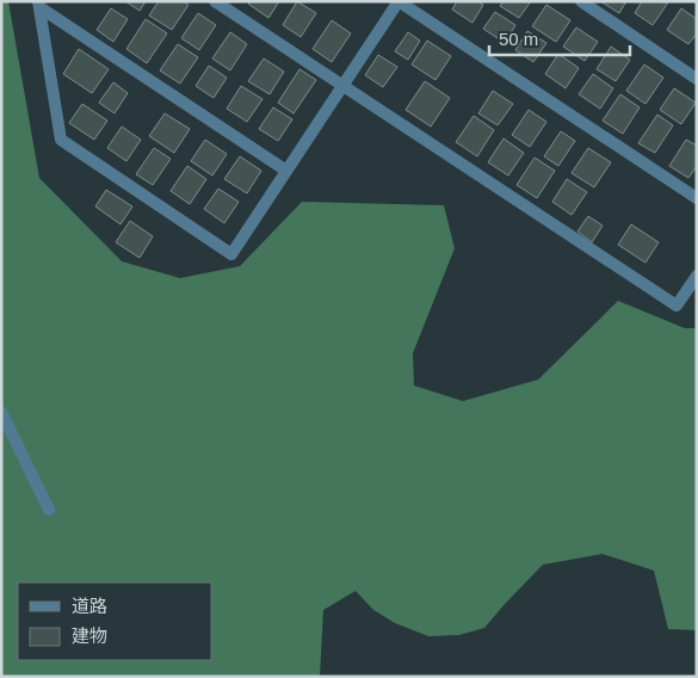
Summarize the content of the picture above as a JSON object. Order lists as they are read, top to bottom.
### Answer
{
  "legend": ["道路", "建物"],
  "scale_bar": "50 m"
}
